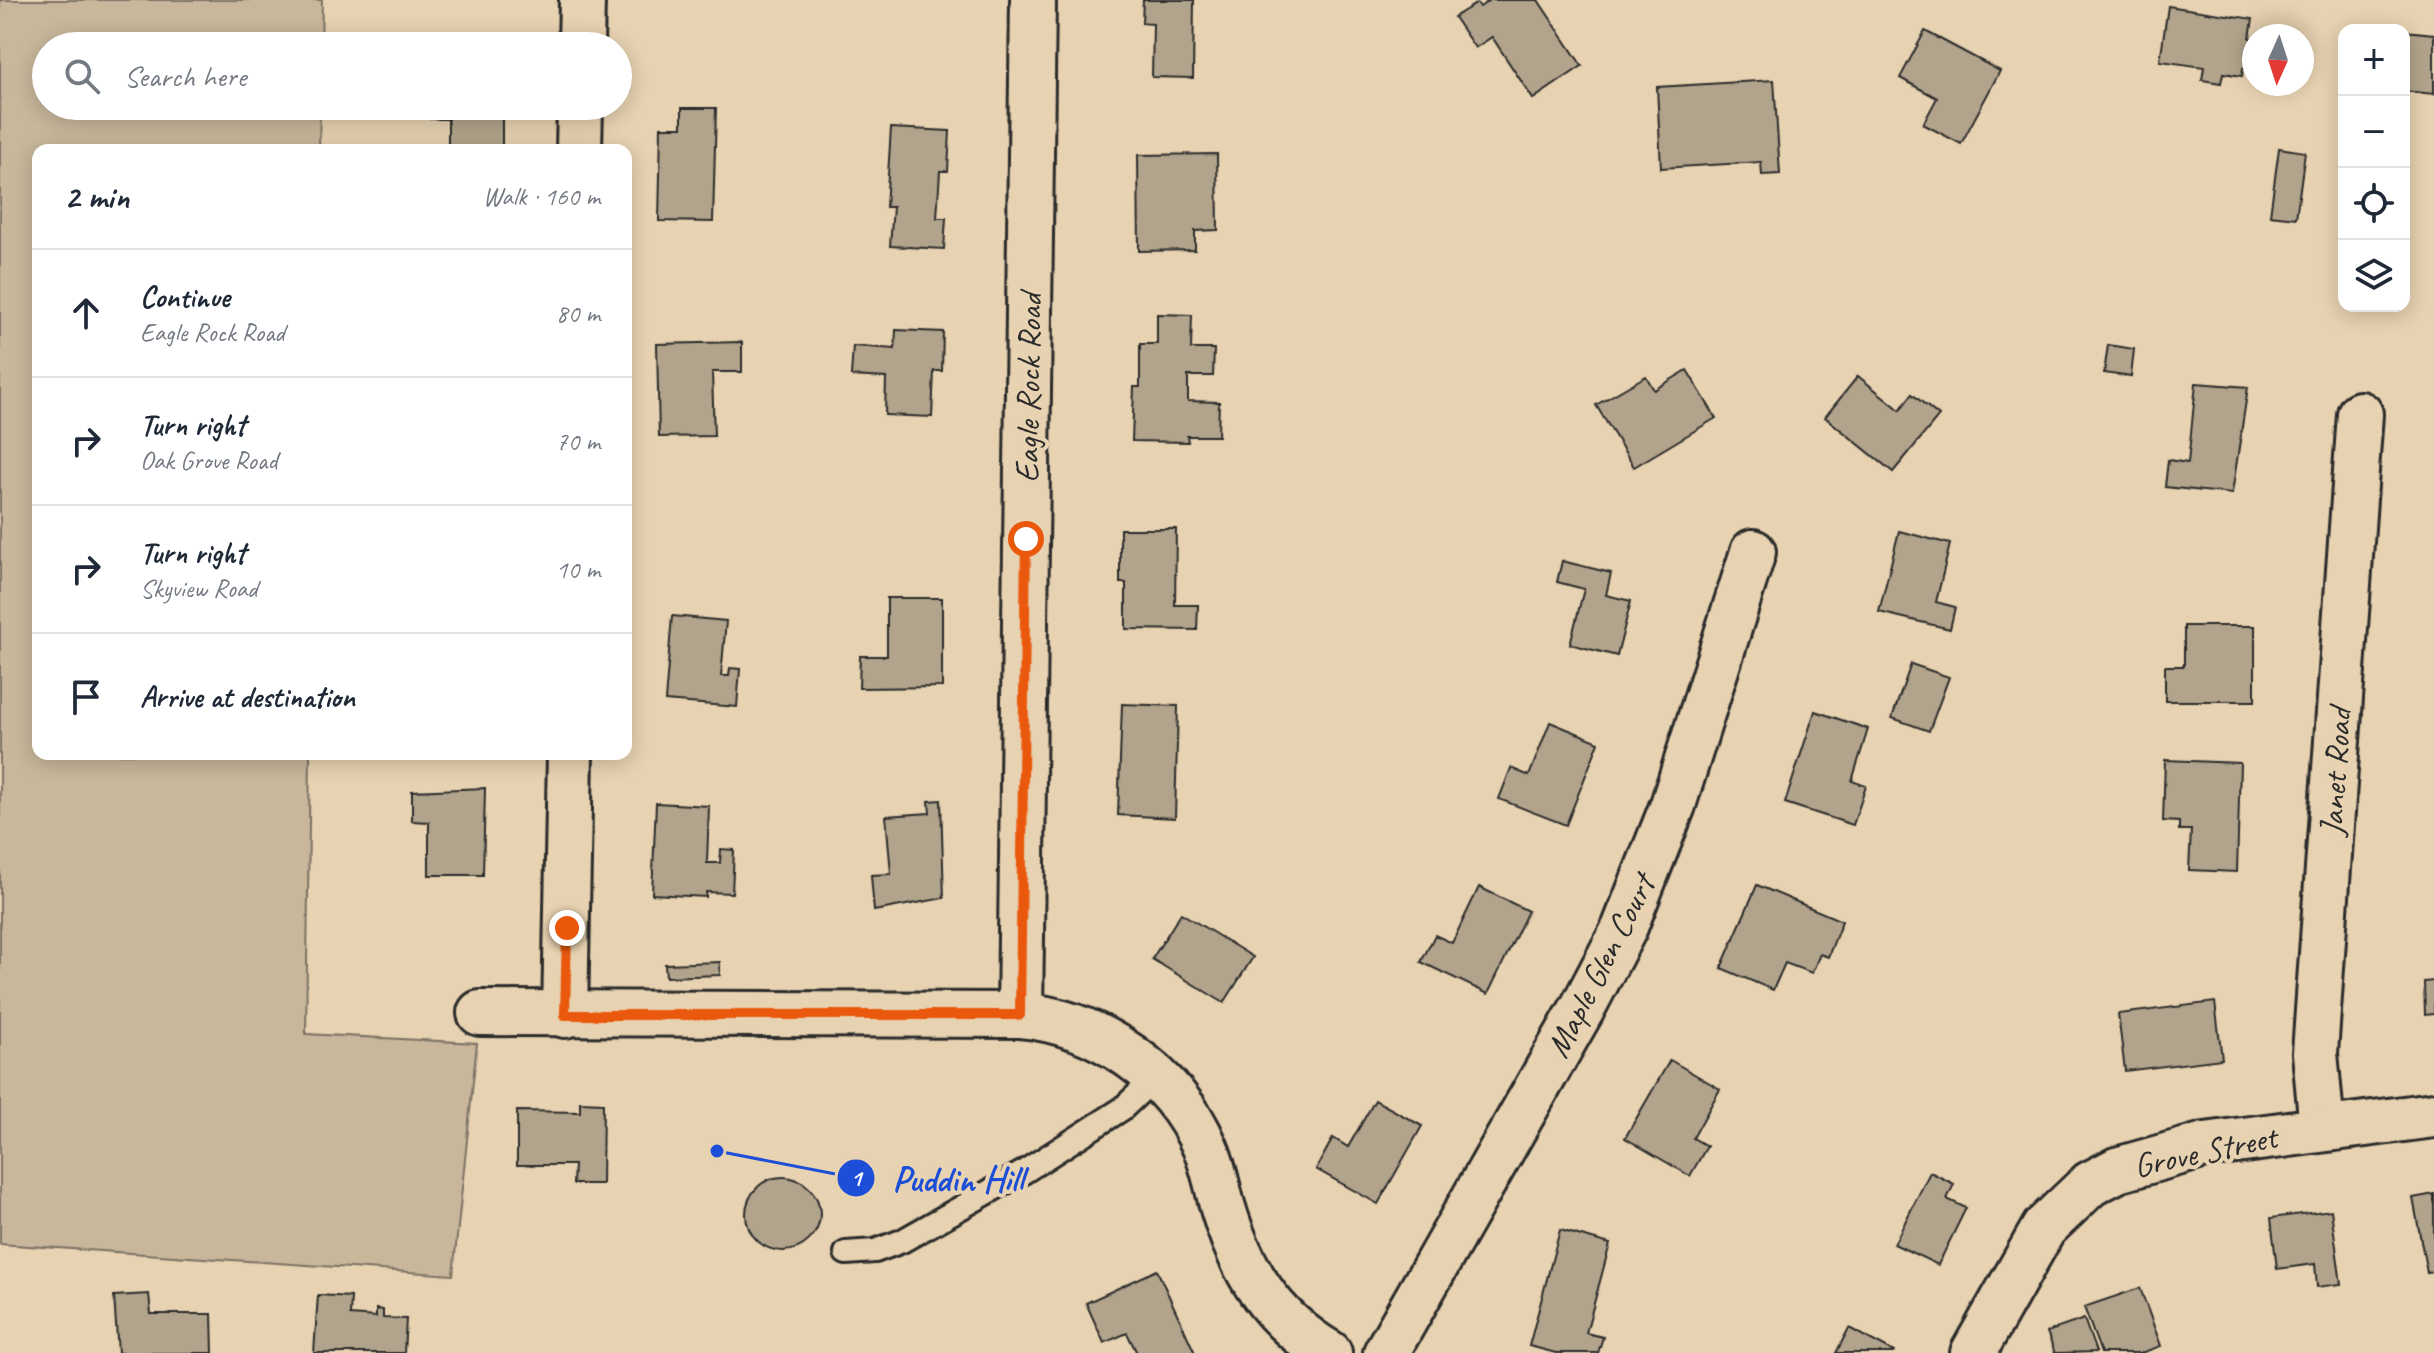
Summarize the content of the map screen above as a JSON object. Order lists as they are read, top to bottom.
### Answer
{
  "streets": {
    "street": [
      "Eagle Rock Road",
      "Janet Road",
      "Maple Glen Court",
      "Grove Street"
    ]
  },
  "crossings": [
    ["Janet Road", "Grove Street"]
  ],
  "places": ["Puddin Hill"],
  "north": "bottom",
  "page": {
    "map_buttons": ["+", "−"],
    "search": "Search here",
    "heading": ["2 min", "Walk · 160 m"],
    "list": [
      ["Continue", "Eagle Rock Road", "80 m"],
      ["Turn right", "Oak Grove Road", "70 m"],
      ["Turn right", "Skyview Road", "10 m"],
      "Arrive at destination"
    ]
  }
}
